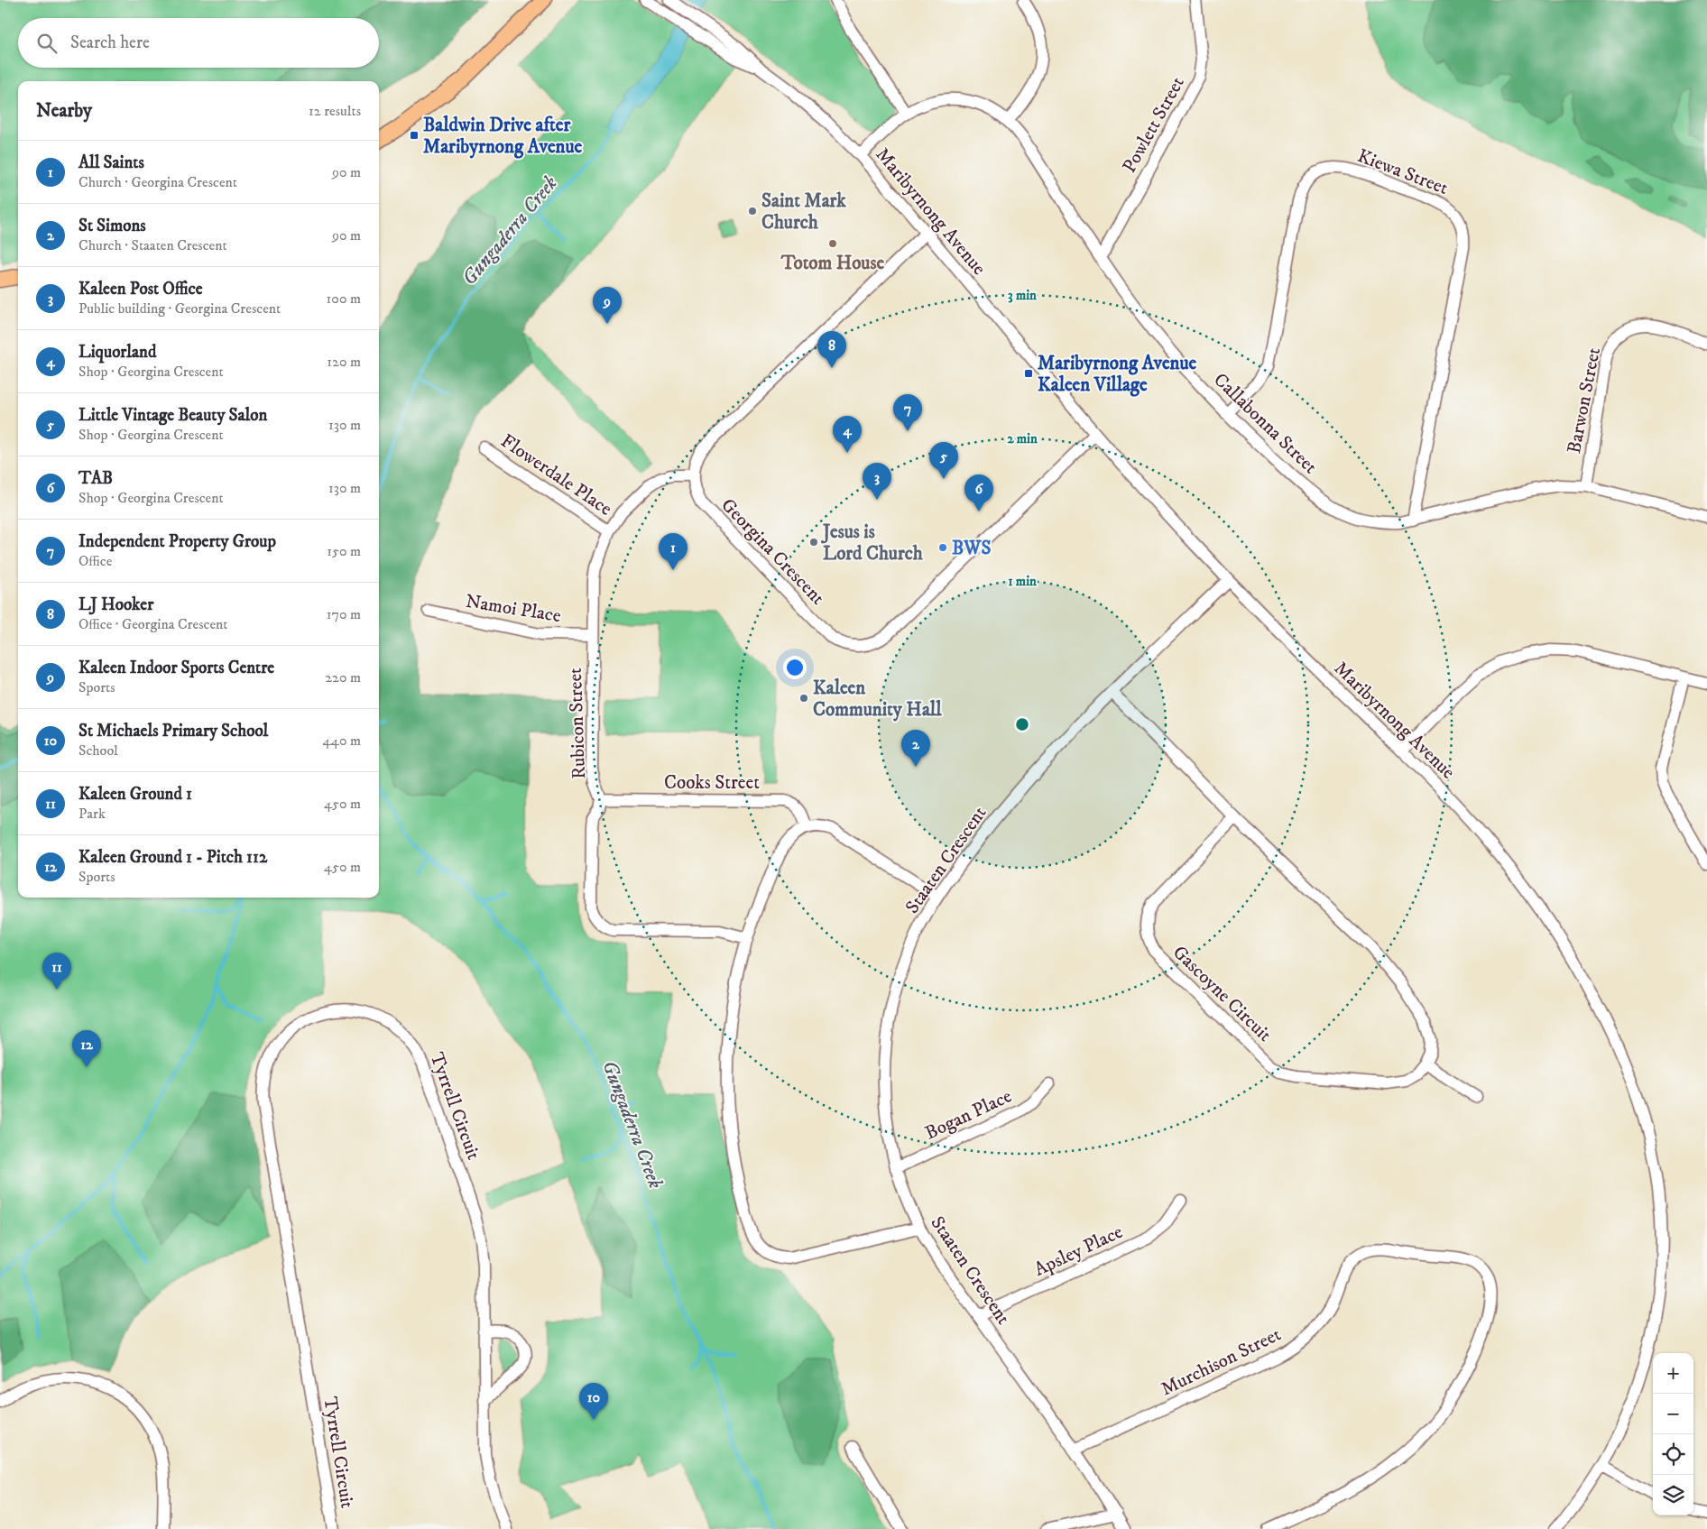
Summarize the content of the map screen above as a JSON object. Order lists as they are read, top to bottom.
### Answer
{
  "streets": {
    "street": [
      "Powlett Street",
      "Kiewa Street",
      "Maribyrnong Avenue",
      "Barwon Street",
      "Callabonna Street",
      "Flowerdale Place",
      "Georgina Crescent",
      "Namoi Place",
      "Rubicon Street",
      "Cooks Street",
      "Staaten Crescent",
      "Gascoyne Circuit",
      "Tyrrell Circuit",
      "Bogan Place",
      "Apsley Place",
      "Murchison Street"
    ]
  },
  "crossings": [
    ["Powlett Street", "Callabonna Street"],
    ["Kiewa Street", "Callabonna Street"],
    ["Maribyrnong Avenue", "Callabonna Street"],
    ["Maribyrnong Avenue", "Georgina Crescent"],
    ["Maribyrnong Avenue", "Staaten Crescent"],
    ["Barwon Street", "Callabonna Street"],
    ["Flowerdale Place", "Rubicon Street"],
    ["Georgina Crescent", "Rubicon Street"],
    ["Namoi Place", "Rubicon Street"],
    ["Rubicon Street", "Cooks Street"],
    ["Staaten Crescent", "Bogan Place"],
    ["Staaten Crescent", "Apsley Place"],
    ["Staaten Crescent", "Murchison Street"]
  ],
  "water": ["Gungaderra Creek"],
  "places": {
    "transit": ["Baldwin Drive after Maribyrnong Avenue", "Maribyrnong Avenue Kaleen Village"],
    "other": [
      "Saint Mark Church",
      "Totom House",
      "Jesus is Lord Church",
      "BWS",
      "Kaleen Community Hall"
    ]
  },
  "page": {
    "search": "Search here",
    "heading": ["Nearby", "12 results"],
    "list": [
      {
        "mark": "1",
        "name": "All Saints",
        "note": "Church · Georgina Crescent",
        "value": "90 m"
      },
      {
        "mark": "2",
        "name": "St Simons",
        "note": "Church · Staaten Crescent",
        "value": "90 m"
      },
      {
        "mark": "3",
        "name": "Kaleen Post Office",
        "note": "Public building · Georgina Crescent",
        "value": "100 m"
      },
      {
        "mark": "4",
        "name": "Liquorland",
        "note": "Shop · Georgina Crescent",
        "value": "120 m"
      },
      {
        "mark": "5",
        "name": "Little Vintage Beauty Salon",
        "note": "Shop · Georgina Crescent",
        "value": "130 m"
      },
      {
        "mark": "6",
        "name": "TAB",
        "note": "Shop · Georgina Crescent",
        "value": "130 m"
      },
      {
        "mark": "7",
        "name": "Independent Property Group",
        "note": "Office",
        "value": "150 m"
      },
      {
        "mark": "8",
        "name": "LJ Hooker",
        "note": "Office · Georgina Crescent",
        "value": "170 m"
      },
      {
        "mark": "9",
        "name": "Kaleen Indoor Sports Centre",
        "note": "Sports",
        "value": "220 m"
      },
      {
        "mark": "10",
        "name": "St Michaels Primary School",
        "note": "School",
        "value": "440 m"
      },
      {
        "mark": "11",
        "name": "Kaleen Ground 1",
        "note": "Park",
        "value": "450 m"
      },
      {
        "mark": "12",
        "name": "Kaleen Ground 1 - Pitch 112",
        "note": "Sports",
        "value": "450 m"
      }
    ],
    "pins": [
      "9",
      "8",
      "7",
      "4",
      "5",
      "3",
      "6",
      "1",
      "2",
      "11",
      "12",
      "10"
    ],
    "map_buttons": ["+", "−"]
  },
  "rings": ["3 min", "2 min", "1 min"]
}
